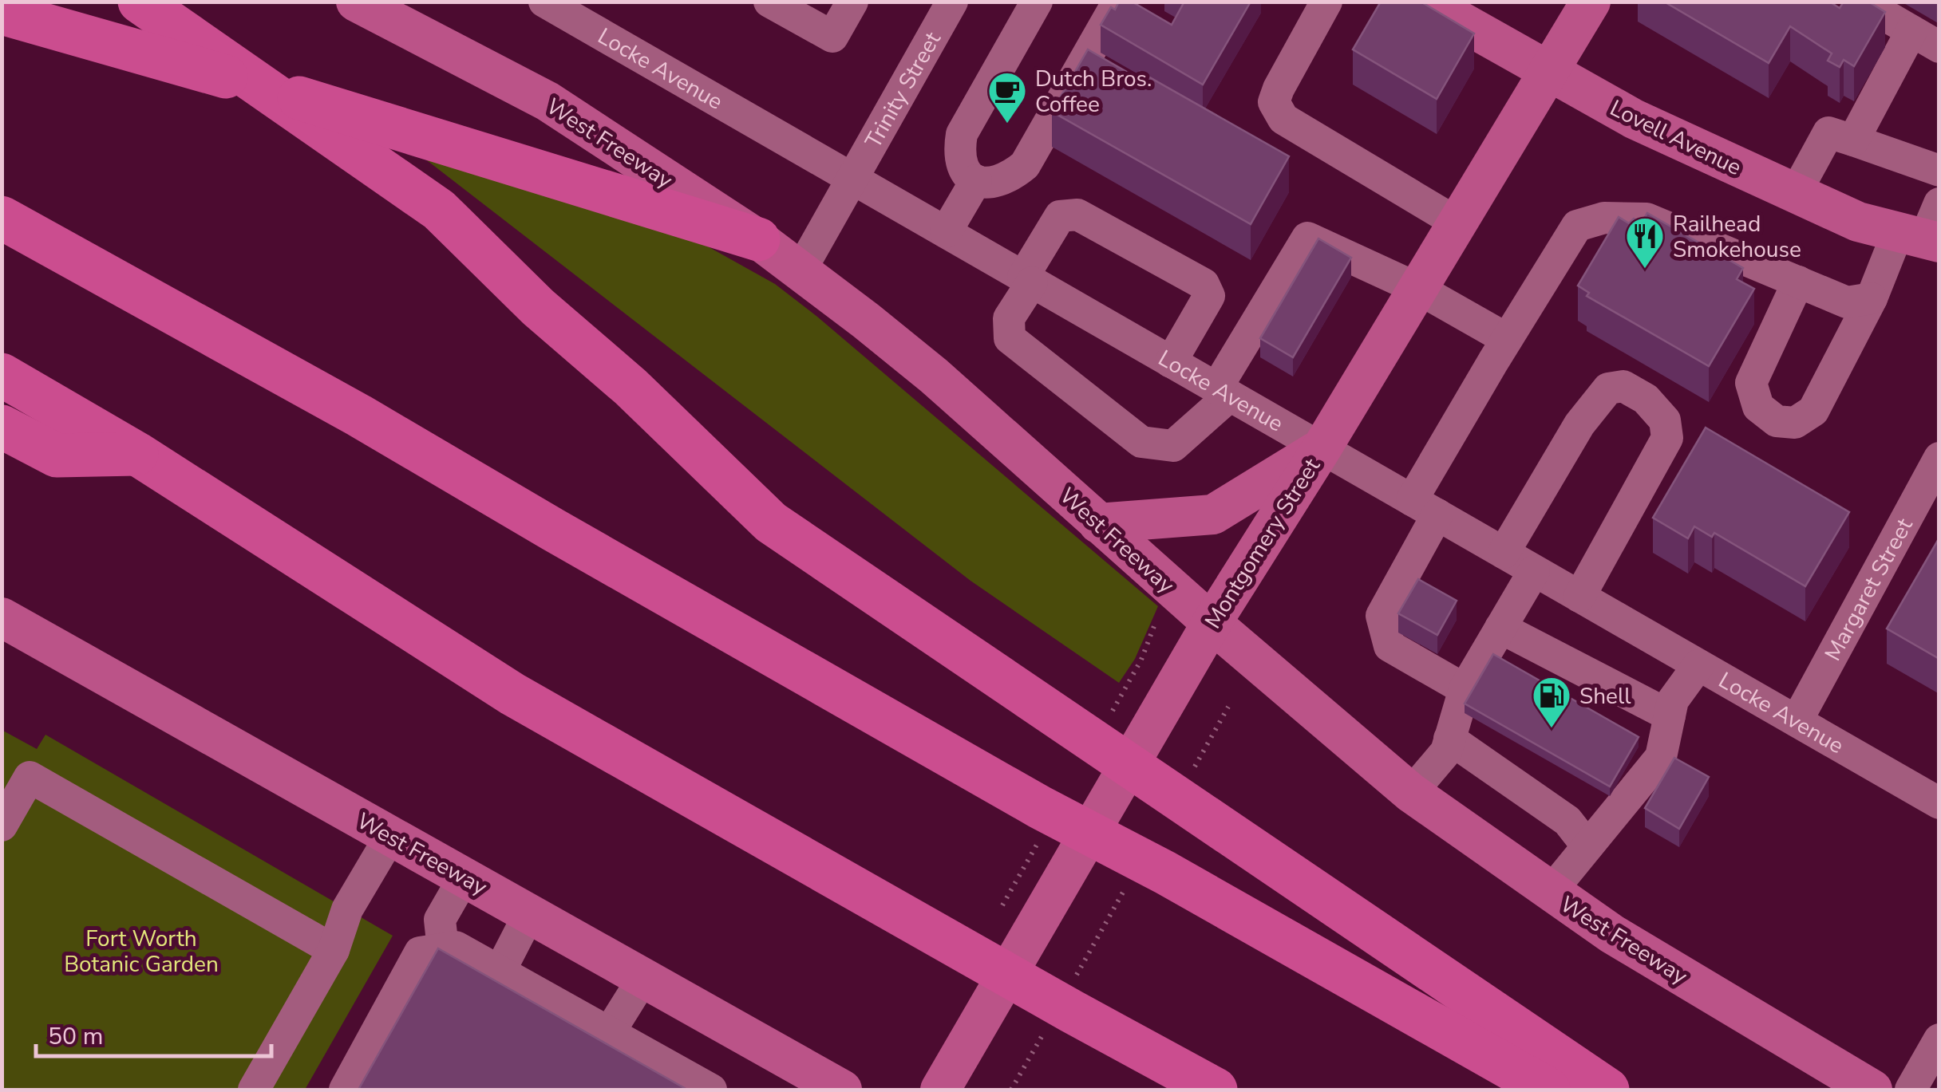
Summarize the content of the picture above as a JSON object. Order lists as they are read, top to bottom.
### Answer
{
  "streets": {
    "main road": ["Lovell Avenue", "West Freeway", "Montgomery Street"],
    "street": ["Locke Avenue", "Trinity Street", "Margaret Street"]
  },
  "crossings": [
    ["Locke Avenue", "Trinity Street"],
    ["Locke Avenue", "Montgomery Street"],
    ["Locke Avenue", "Margaret Street"],
    ["Trinity Street", "West Freeway"],
    ["Lovell Avenue", "Montgomery Street"],
    ["West Freeway", "Montgomery Street"]
  ],
  "parks": ["Fort Worth Botanic Garden"],
  "places": {
    "cafe": ["Dutch Bros. Coffee"],
    "restaurant": ["Railhead Smokehouse"],
    "fuel station": ["Shell"]
  },
  "scale_bar": "50 m"
}
